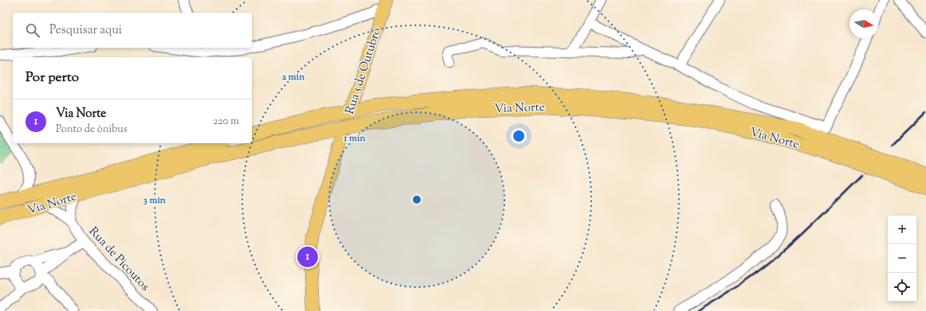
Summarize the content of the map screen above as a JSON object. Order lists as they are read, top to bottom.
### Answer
{
  "streets": {
    "highway": ["Via Norte"],
    "main road": ["Rua 5 de Outubro"],
    "street": ["Rua de Picoutos"]
  },
  "crossings": [
    ["Via Norte", "Rua de Picoutos"]
  ],
  "north": "right",
  "page": {
    "search": "Pesquisar aqui",
    "heading": "Por perto",
    "list": [
      {
        "mark": "1",
        "name": "Via Norte",
        "note": "Ponto de ônibus",
        "value": "220 m"
      }
    ],
    "map_buttons": ["+", "−"],
    "pins": "1"
  },
  "rings": ["2 min", "1 min", "3 min"]
}
